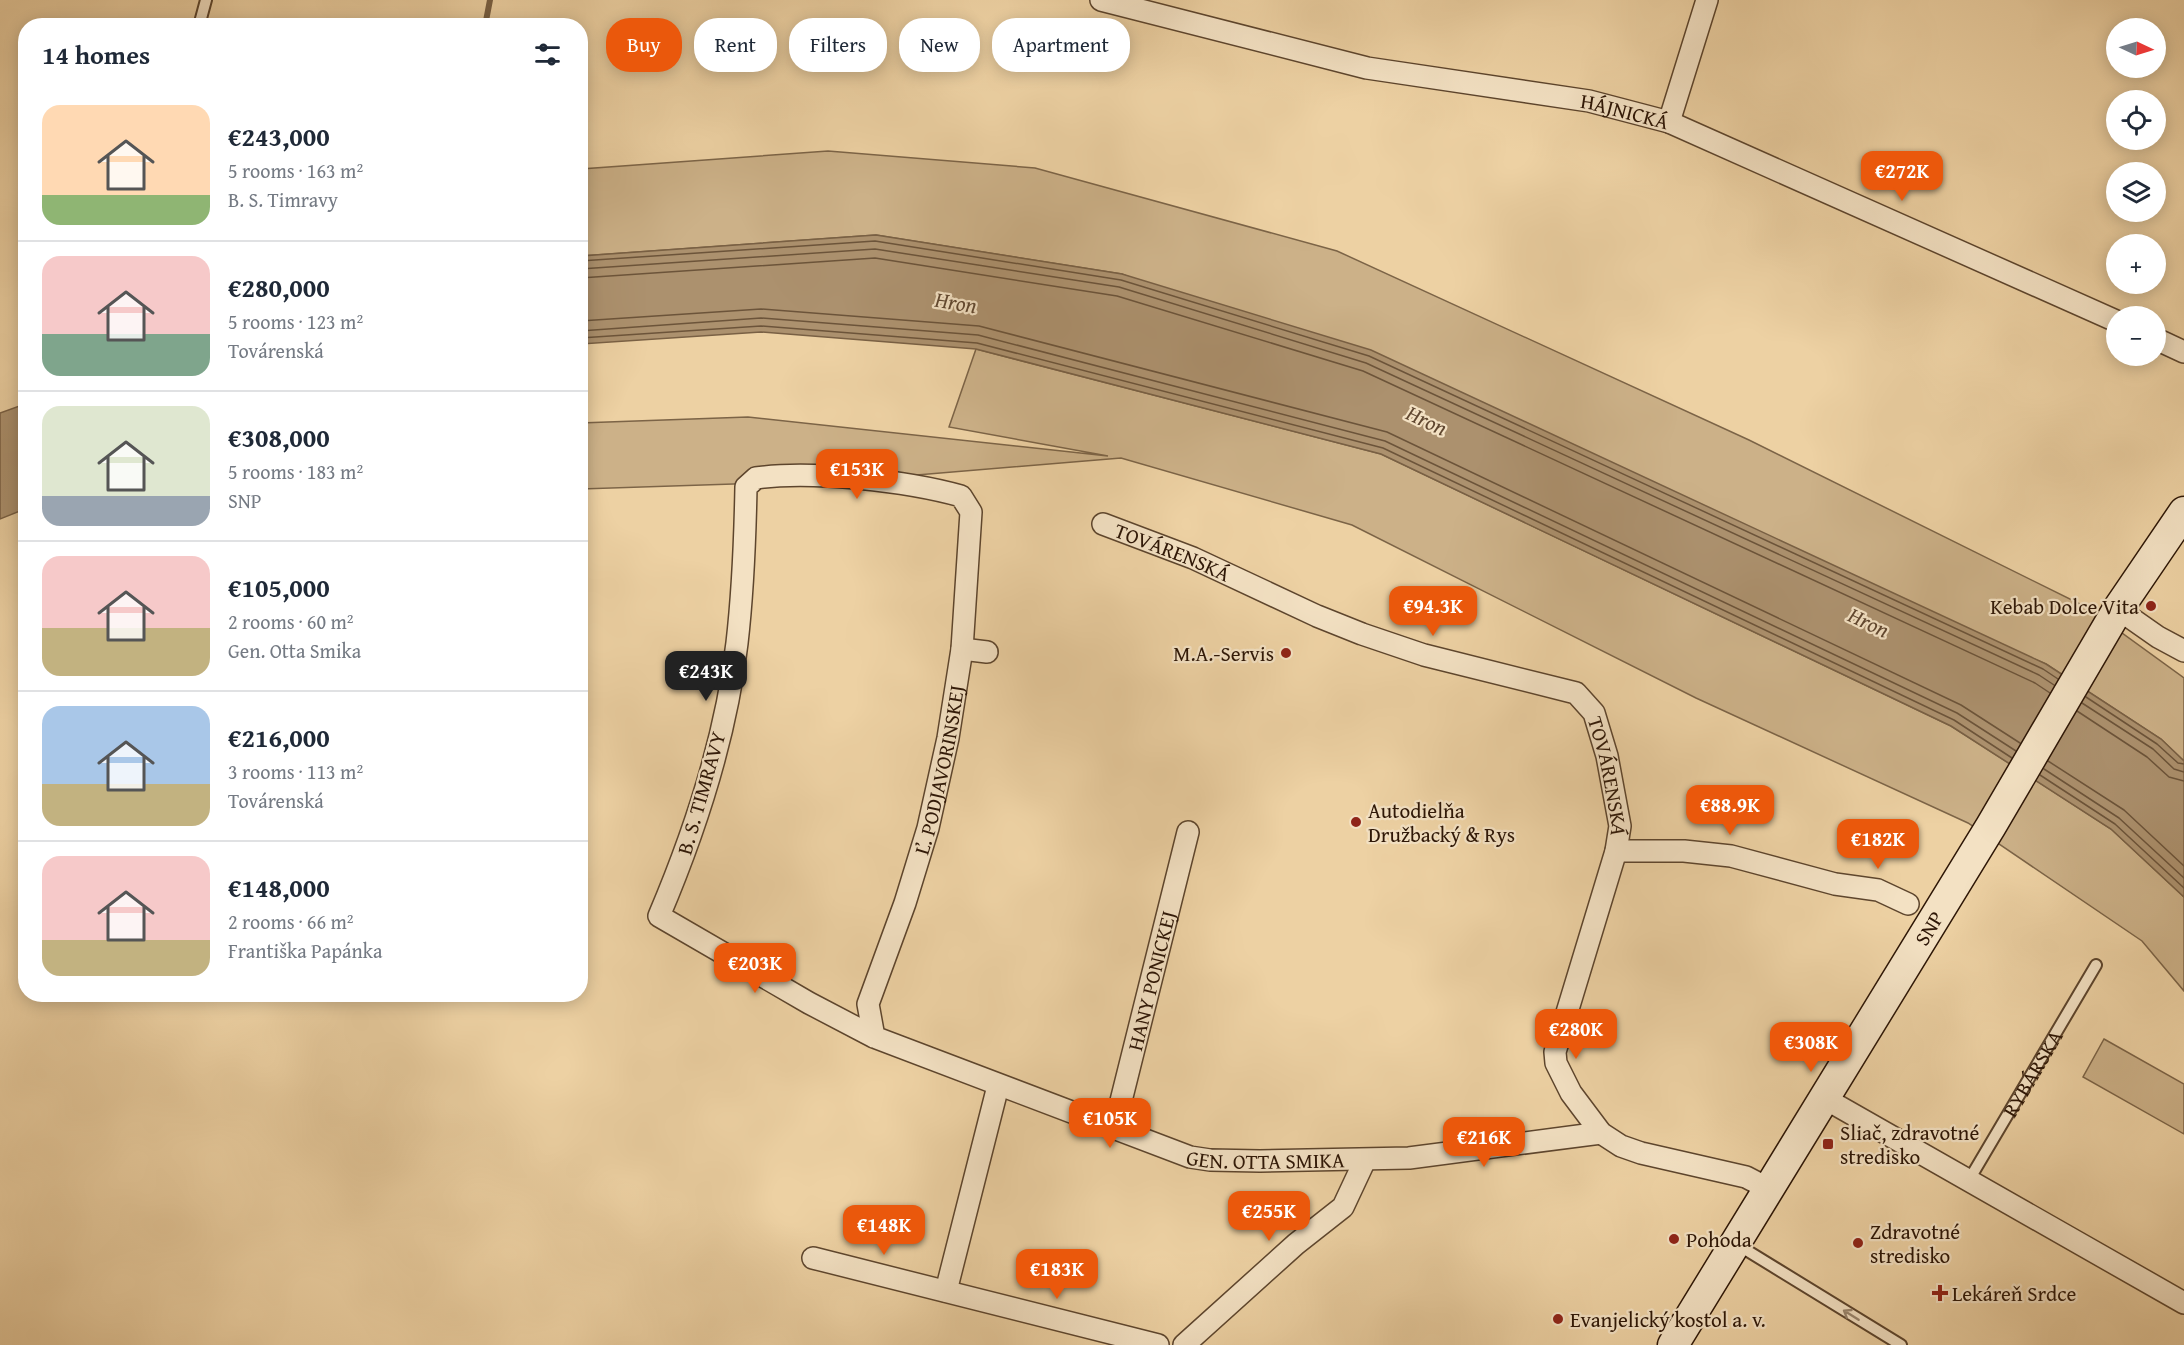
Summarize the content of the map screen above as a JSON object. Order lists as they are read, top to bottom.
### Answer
{
  "streets": {
    "street": [
      "HÁJNICKÁ",
      "TOVÁRENSKÁ",
      "Ľ. PODJAVORINSKEJ",
      "B. S. TIMRAVY",
      "SNP",
      "HANY PONICKEJ",
      "GEN. OTTA SMIKA"
    ],
    "lane": ["RYBÁRSKA"]
  },
  "crossings": [
    ["TOVÁRENSKÁ", "SNP"],
    ["Ľ. PODJAVORINSKEJ", "B. S. TIMRAVY"],
    ["Ľ. PODJAVORINSKEJ", "GEN. OTTA SMIKA"],
    ["B. S. TIMRAVY", "GEN. OTTA SMIKA"],
    ["HANY PONICKEJ", "GEN. OTTA SMIKA"]
  ],
  "water": ["Hron"],
  "places": {
    "other": [
      "Kebab Dolce Vita",
      "M.A.-Servis",
      "Autodielňa Družbacký & Rys",
      "Pohoda",
      "Zdravotné stredisko",
      "Evanjelický kostol a. v."
    ],
    "transit": ["Sliač, zdravotné stredisko"],
    "health": ["Lekáreň Srdce"]
  },
  "north": "right",
  "page": {
    "map_buttons": ["+", "−"],
    "chip": [
      "Buy",
      "Rent",
      "Filters",
      "New",
      "Apartment"
    ],
    "heading": "14 homes",
    "list": [
      {
        "name": "€243,000",
        "note": "5 rooms · 163 m² · B. S. Timravy"
      },
      {
        "name": "€280,000",
        "note": "5 rooms · 123 m² · Továrenská"
      },
      {
        "name": "€308,000",
        "note": "5 rooms · 183 m² · SNP"
      },
      {
        "name": "€105,000",
        "note": "2 rooms · 60 m² · Gen. Otta Smika"
      },
      {
        "name": "€216,000",
        "note": "3 rooms · 113 m² · Továrenská"
      },
      {
        "name": "€148,000",
        "note": "2 rooms · 66 m² · Františka Papánka"
      }
    ],
    "price": [
      "€272K",
      "€153K",
      "€94.3K",
      "€243K",
      "€88.9K",
      "€182K",
      "€203K",
      "€280K",
      "€308K",
      "€105K",
      "€216K",
      "€255K",
      "€148K",
      "€183K"
    ]
  }
}
